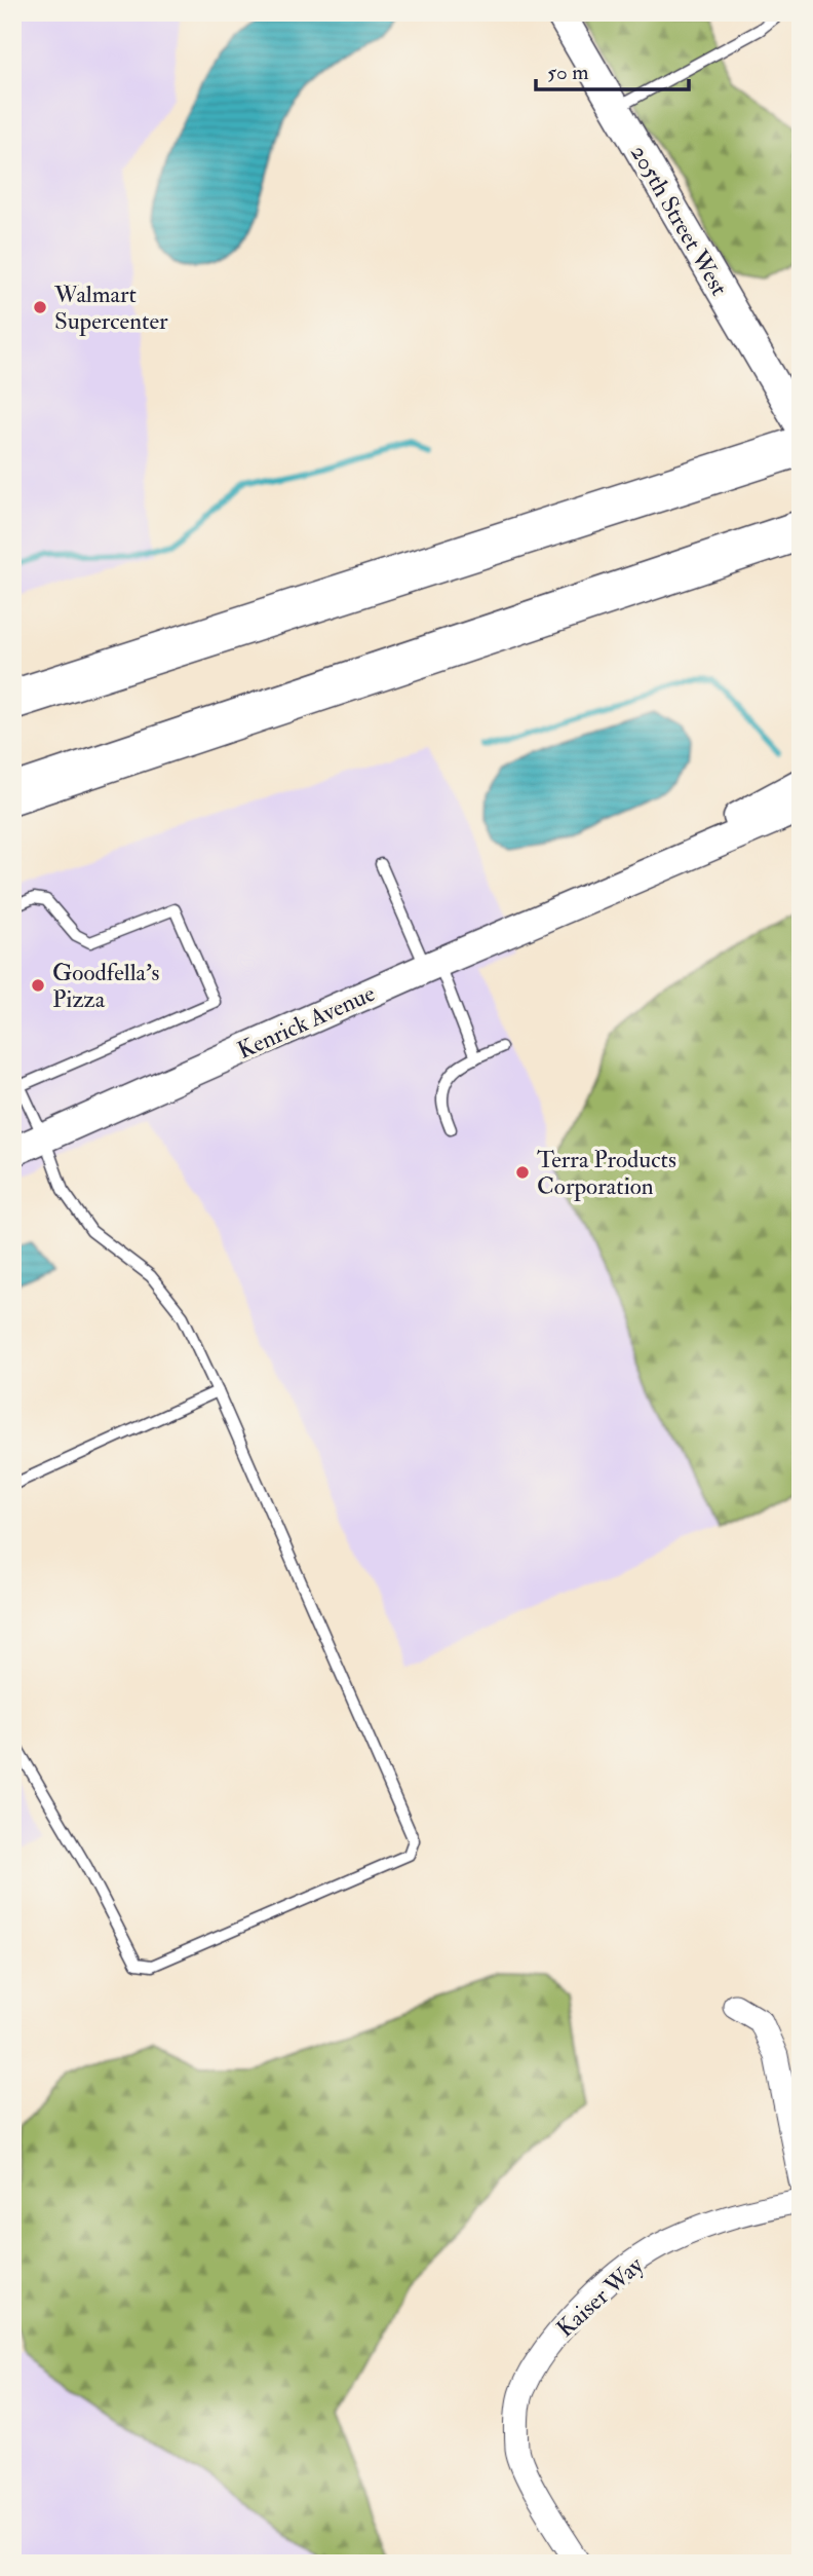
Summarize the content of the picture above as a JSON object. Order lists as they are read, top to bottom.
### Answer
{
  "streets": {
    "street": ["205th Street West", "Kenrick Avenue", "Kaiser Way"]
  },
  "places": ["Walmart Supercenter", "Goodfella's Pizza", "Terra Products Corporation"],
  "scale_bar": "50 m"
}
